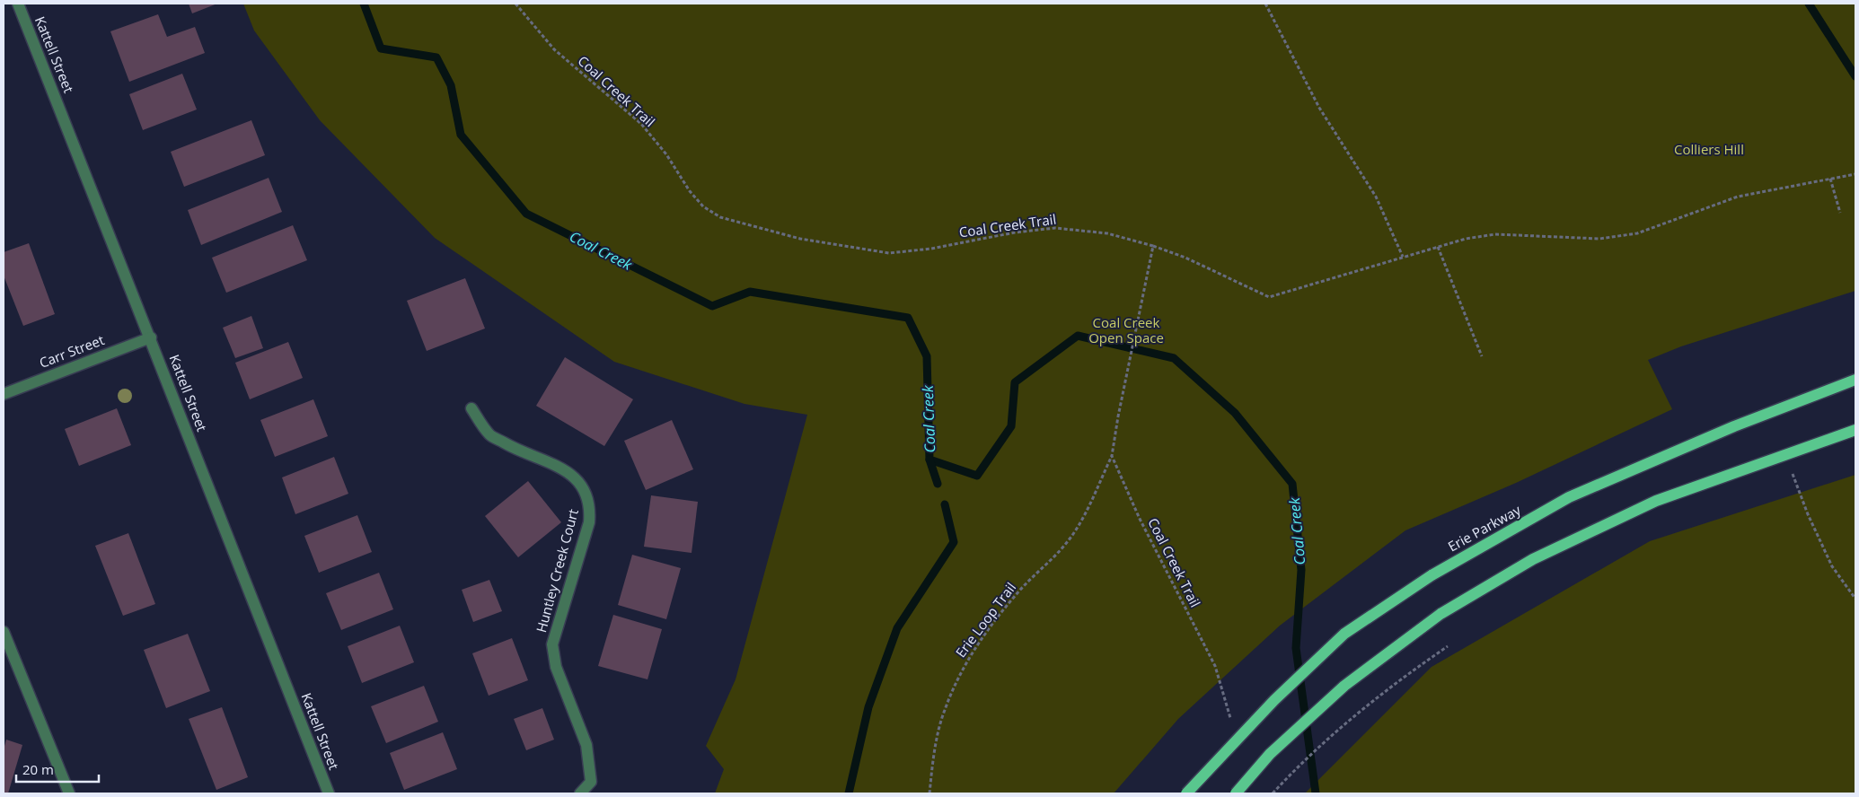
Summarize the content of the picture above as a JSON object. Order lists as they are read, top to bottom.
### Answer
{
  "streets": {
    "main road": ["Erie Parkway"],
    "street": ["Kattell Street", "Carr Street", "Huntley Creek Court"],
    "path": ["Coal Creek Trail", "Erie Loop Trail"]
  },
  "crossings": [
    ["Kattell Street", "Carr Street"],
    ["Coal Creek Trail", "Erie Loop Trail"]
  ],
  "water": ["Coal Creek"],
  "parks": ["Colliers Hill", "Coal Creek Open Space"],
  "scale_bar": "20 m"
}
